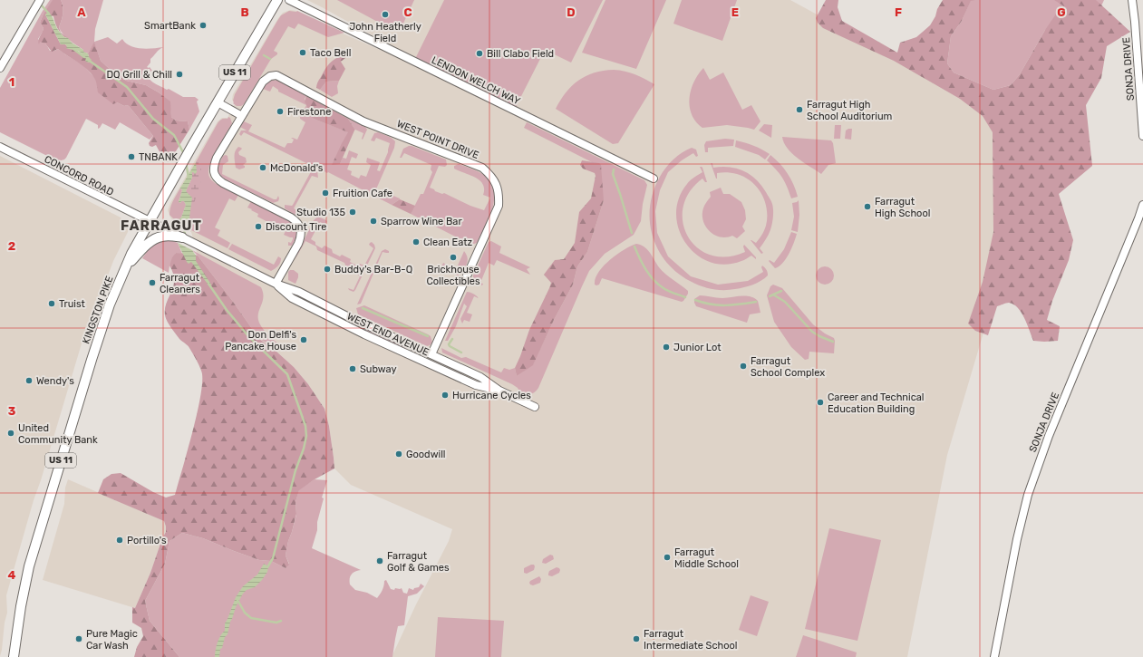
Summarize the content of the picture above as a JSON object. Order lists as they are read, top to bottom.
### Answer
{
  "streets": {
    "main road": ["US 11", "KINGSTON PIKE"],
    "street": [
      "SONJA DRIVE",
      "LENDON WELCH WAY",
      "WEST POINT DRIVE",
      "CONCORD ROAD",
      "WEST END AVENUE"
    ]
  },
  "crossings": [
    ["WEST POINT DRIVE", "WEST END AVENUE"],
    ["CONCORD ROAD", "KINGSTON PIKE"],
    ["CONCORD ROAD", "WEST END AVENUE"],
    ["KINGSTON PIKE", "WEST END AVENUE"]
  ],
  "districts": ["FARRAGUT"],
  "places": [
    "John Heatherly Field",
    "SmartBank",
    "Taco Bell",
    "Bill Clabo Field",
    "DQ Grill & Chill",
    "Farragut High School Auditorium",
    "Firestone",
    "TNBANK",
    "McDonald's",
    "Fruition Cafe",
    "Farragut High School",
    "Studio 135",
    "Sparrow Wine Bar",
    "Discount Tire",
    "Clean Eatz",
    "Brickhouse Collectibles",
    "Buddy's Bar-B-Q",
    "Farragut Cleaners",
    "Truist",
    "Don Delfi's Pancake House",
    "Junior Lot",
    "Farragut School Complex",
    "Subway",
    "Wendy's",
    "Hurricane Cycles",
    "Career and Technical Education Building",
    "United Community Bank",
    "Goodwill",
    "Portillo's",
    "Farragut Middle School",
    "Farragut Golf & Games",
    "Pure Magic Car Wash",
    "Farragut Intermediate School"
  ],
  "grid": {
    "columns": [
      "A",
      "B",
      "C",
      "D",
      "E",
      "F",
      "G"
    ],
    "rows": [
      "1",
      "2",
      "3",
      "4"
    ]
  }
}
